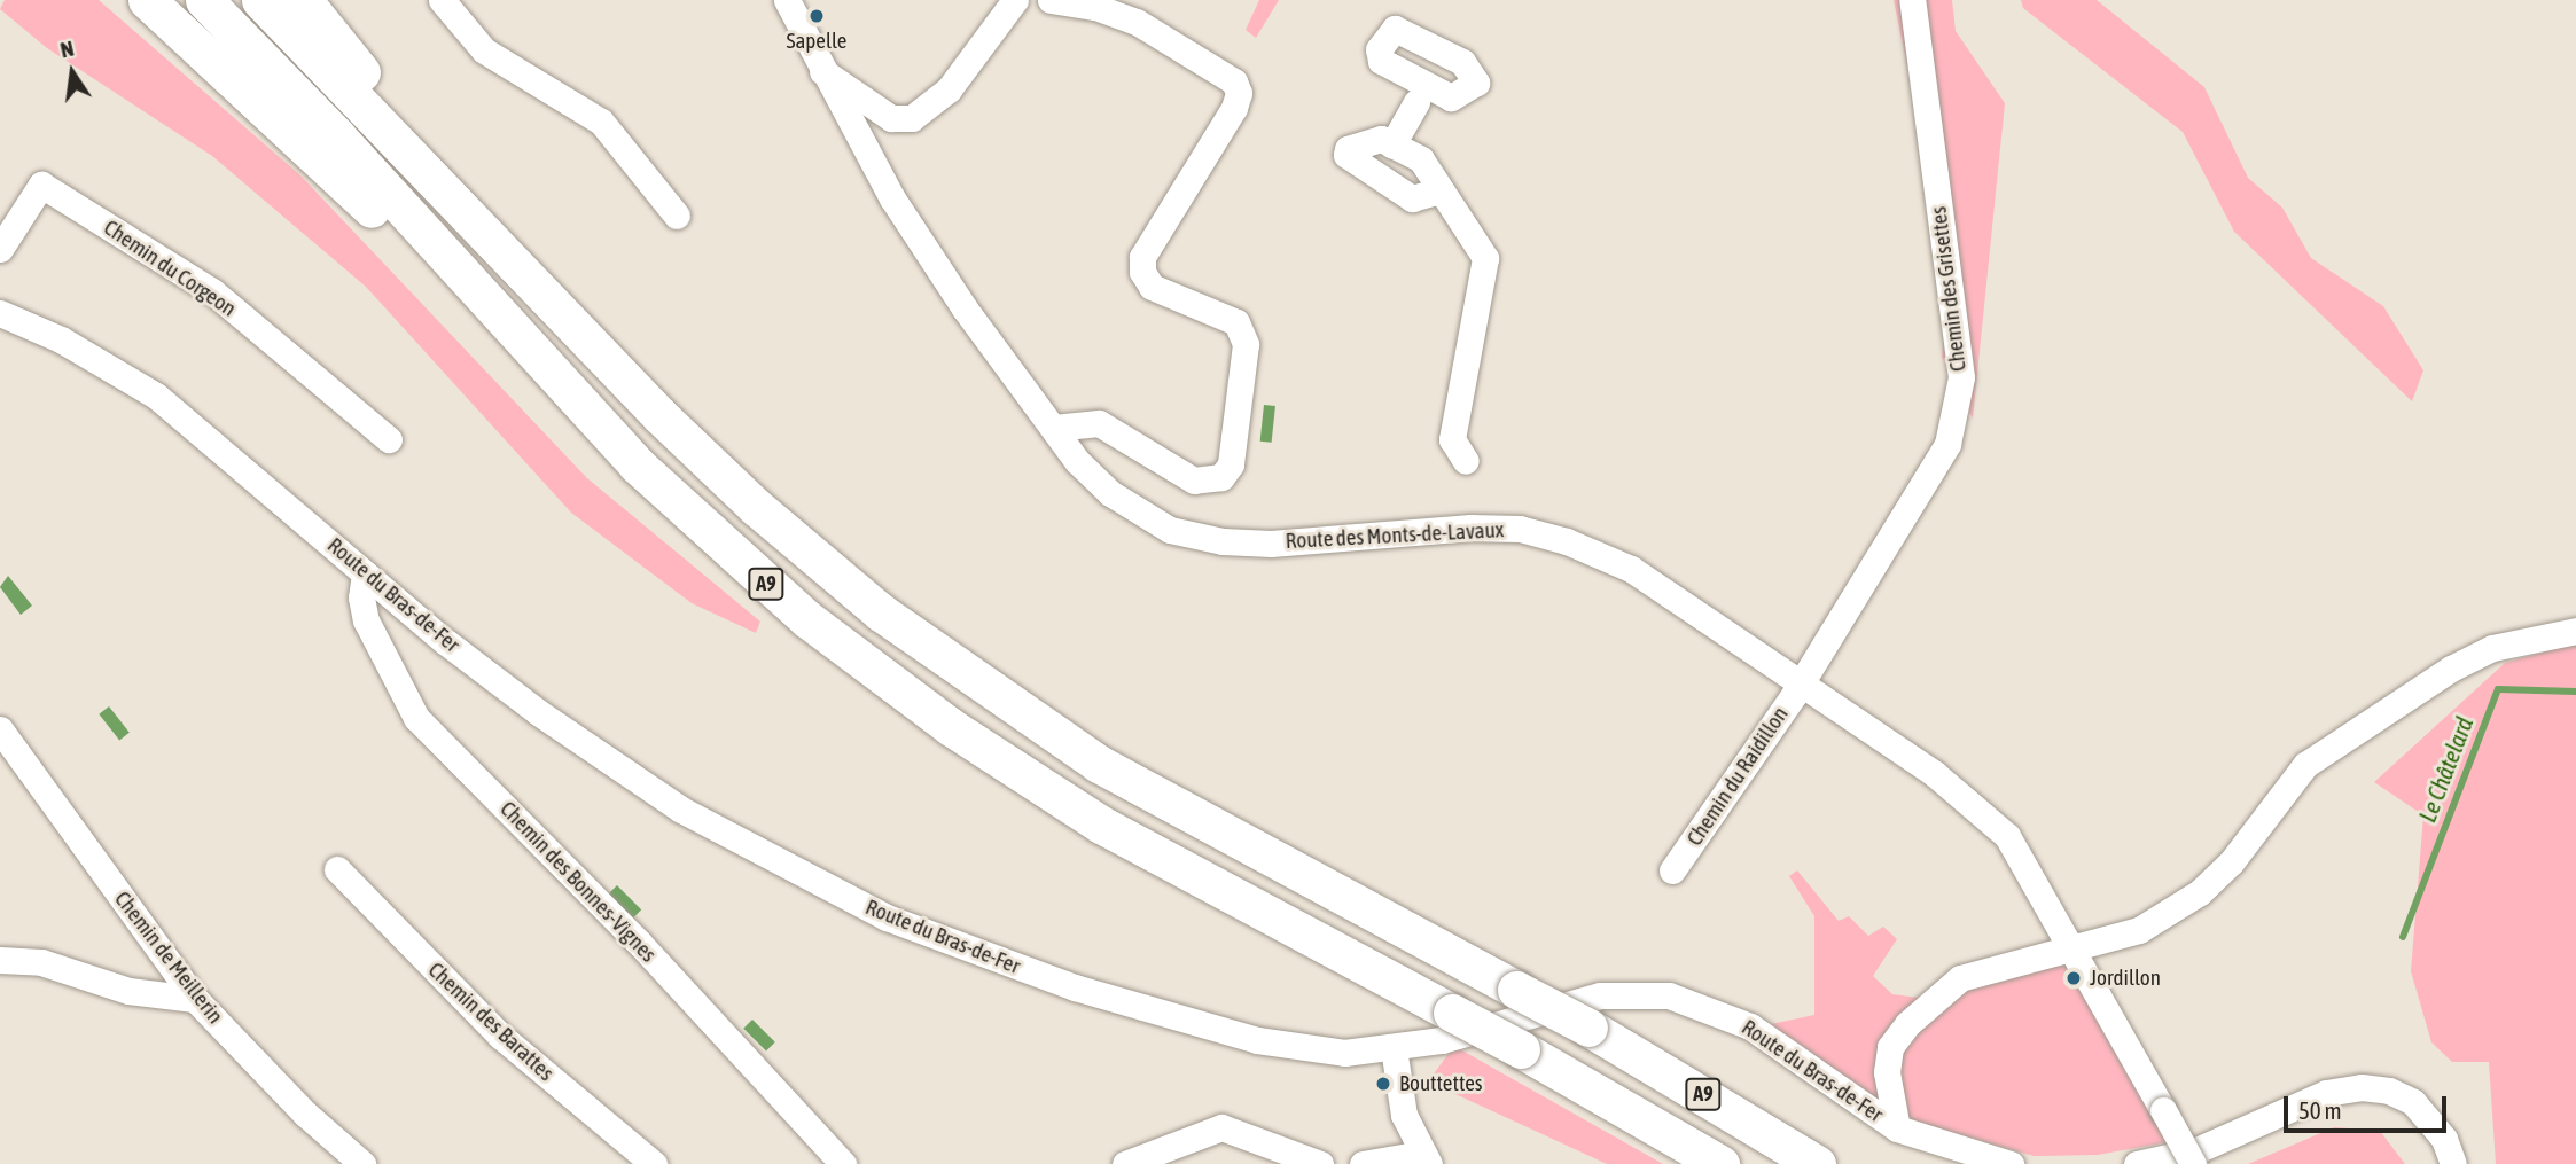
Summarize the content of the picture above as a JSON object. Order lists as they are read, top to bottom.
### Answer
{
  "streets": {
    "highway": ["A9"],
    "street": [
      "Chemin du Corgeon",
      "Chemin des Grisettes",
      "Route des Monts-de-Lavaux",
      "Route du Bras-de-Fer",
      "Chemin du Raidillon",
      "Chemin des Bonnes-Vignes",
      "Chemin de Meillerin",
      "Chemin des Barattes"
    ]
  },
  "crossings": [
    ["Chemin des Grisettes", "Route des Monts-de-Lavaux"],
    ["Chemin des Grisettes", "Chemin du Raidillon"],
    ["Route des Monts-de-Lavaux", "Chemin du Raidillon"],
    ["Route du Bras-de-Fer", "Chemin des Bonnes-Vignes"]
  ],
  "water": ["Le Châtelard"],
  "places": ["Sapelle", "Jordillon", "Bouttettes"],
  "scale_bar": "50 m",
  "north": "top"
}
